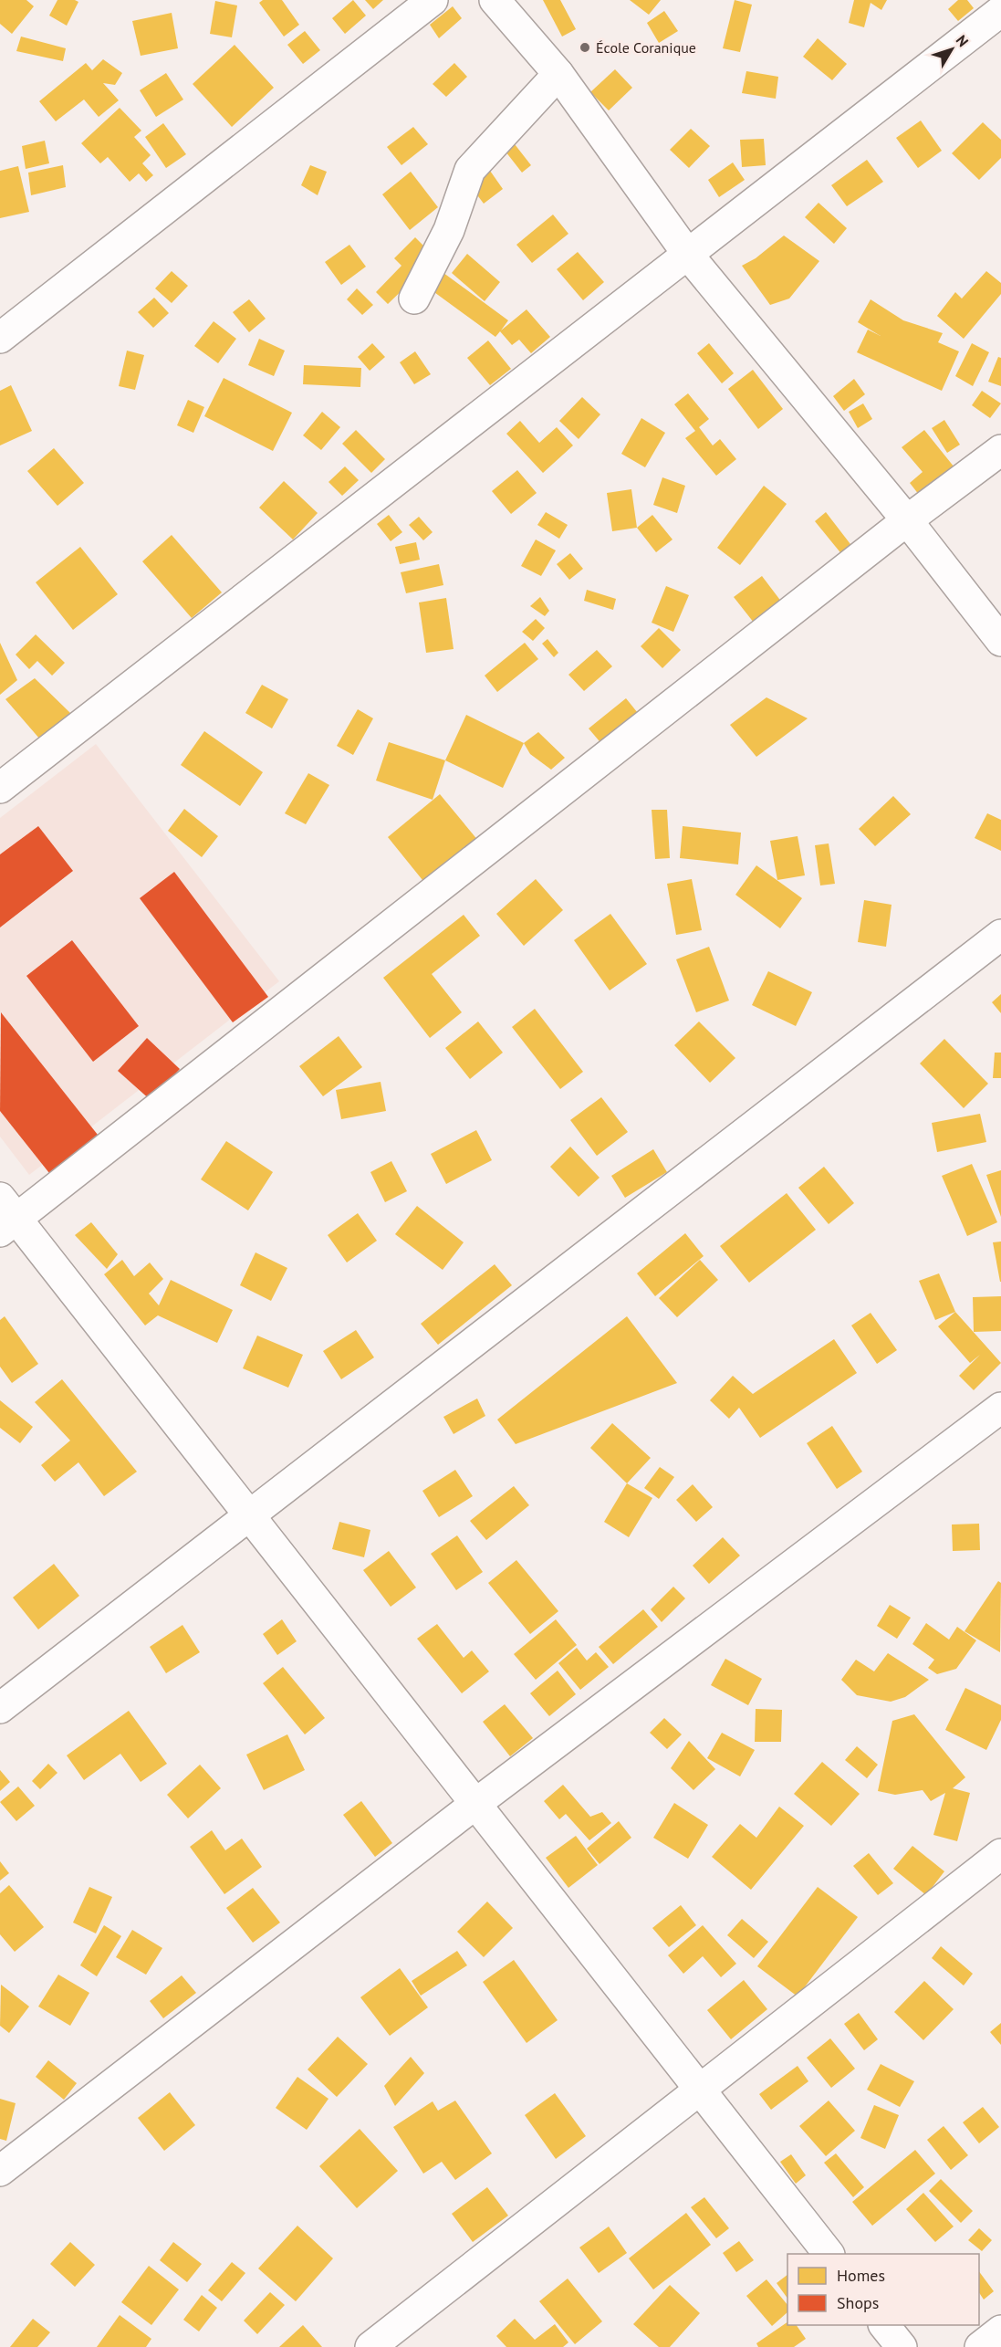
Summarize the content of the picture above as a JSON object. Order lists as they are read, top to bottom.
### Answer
{
  "places": ["École Coranique"],
  "legend": ["Homes", "Shops"],
  "north": "top right"
}
